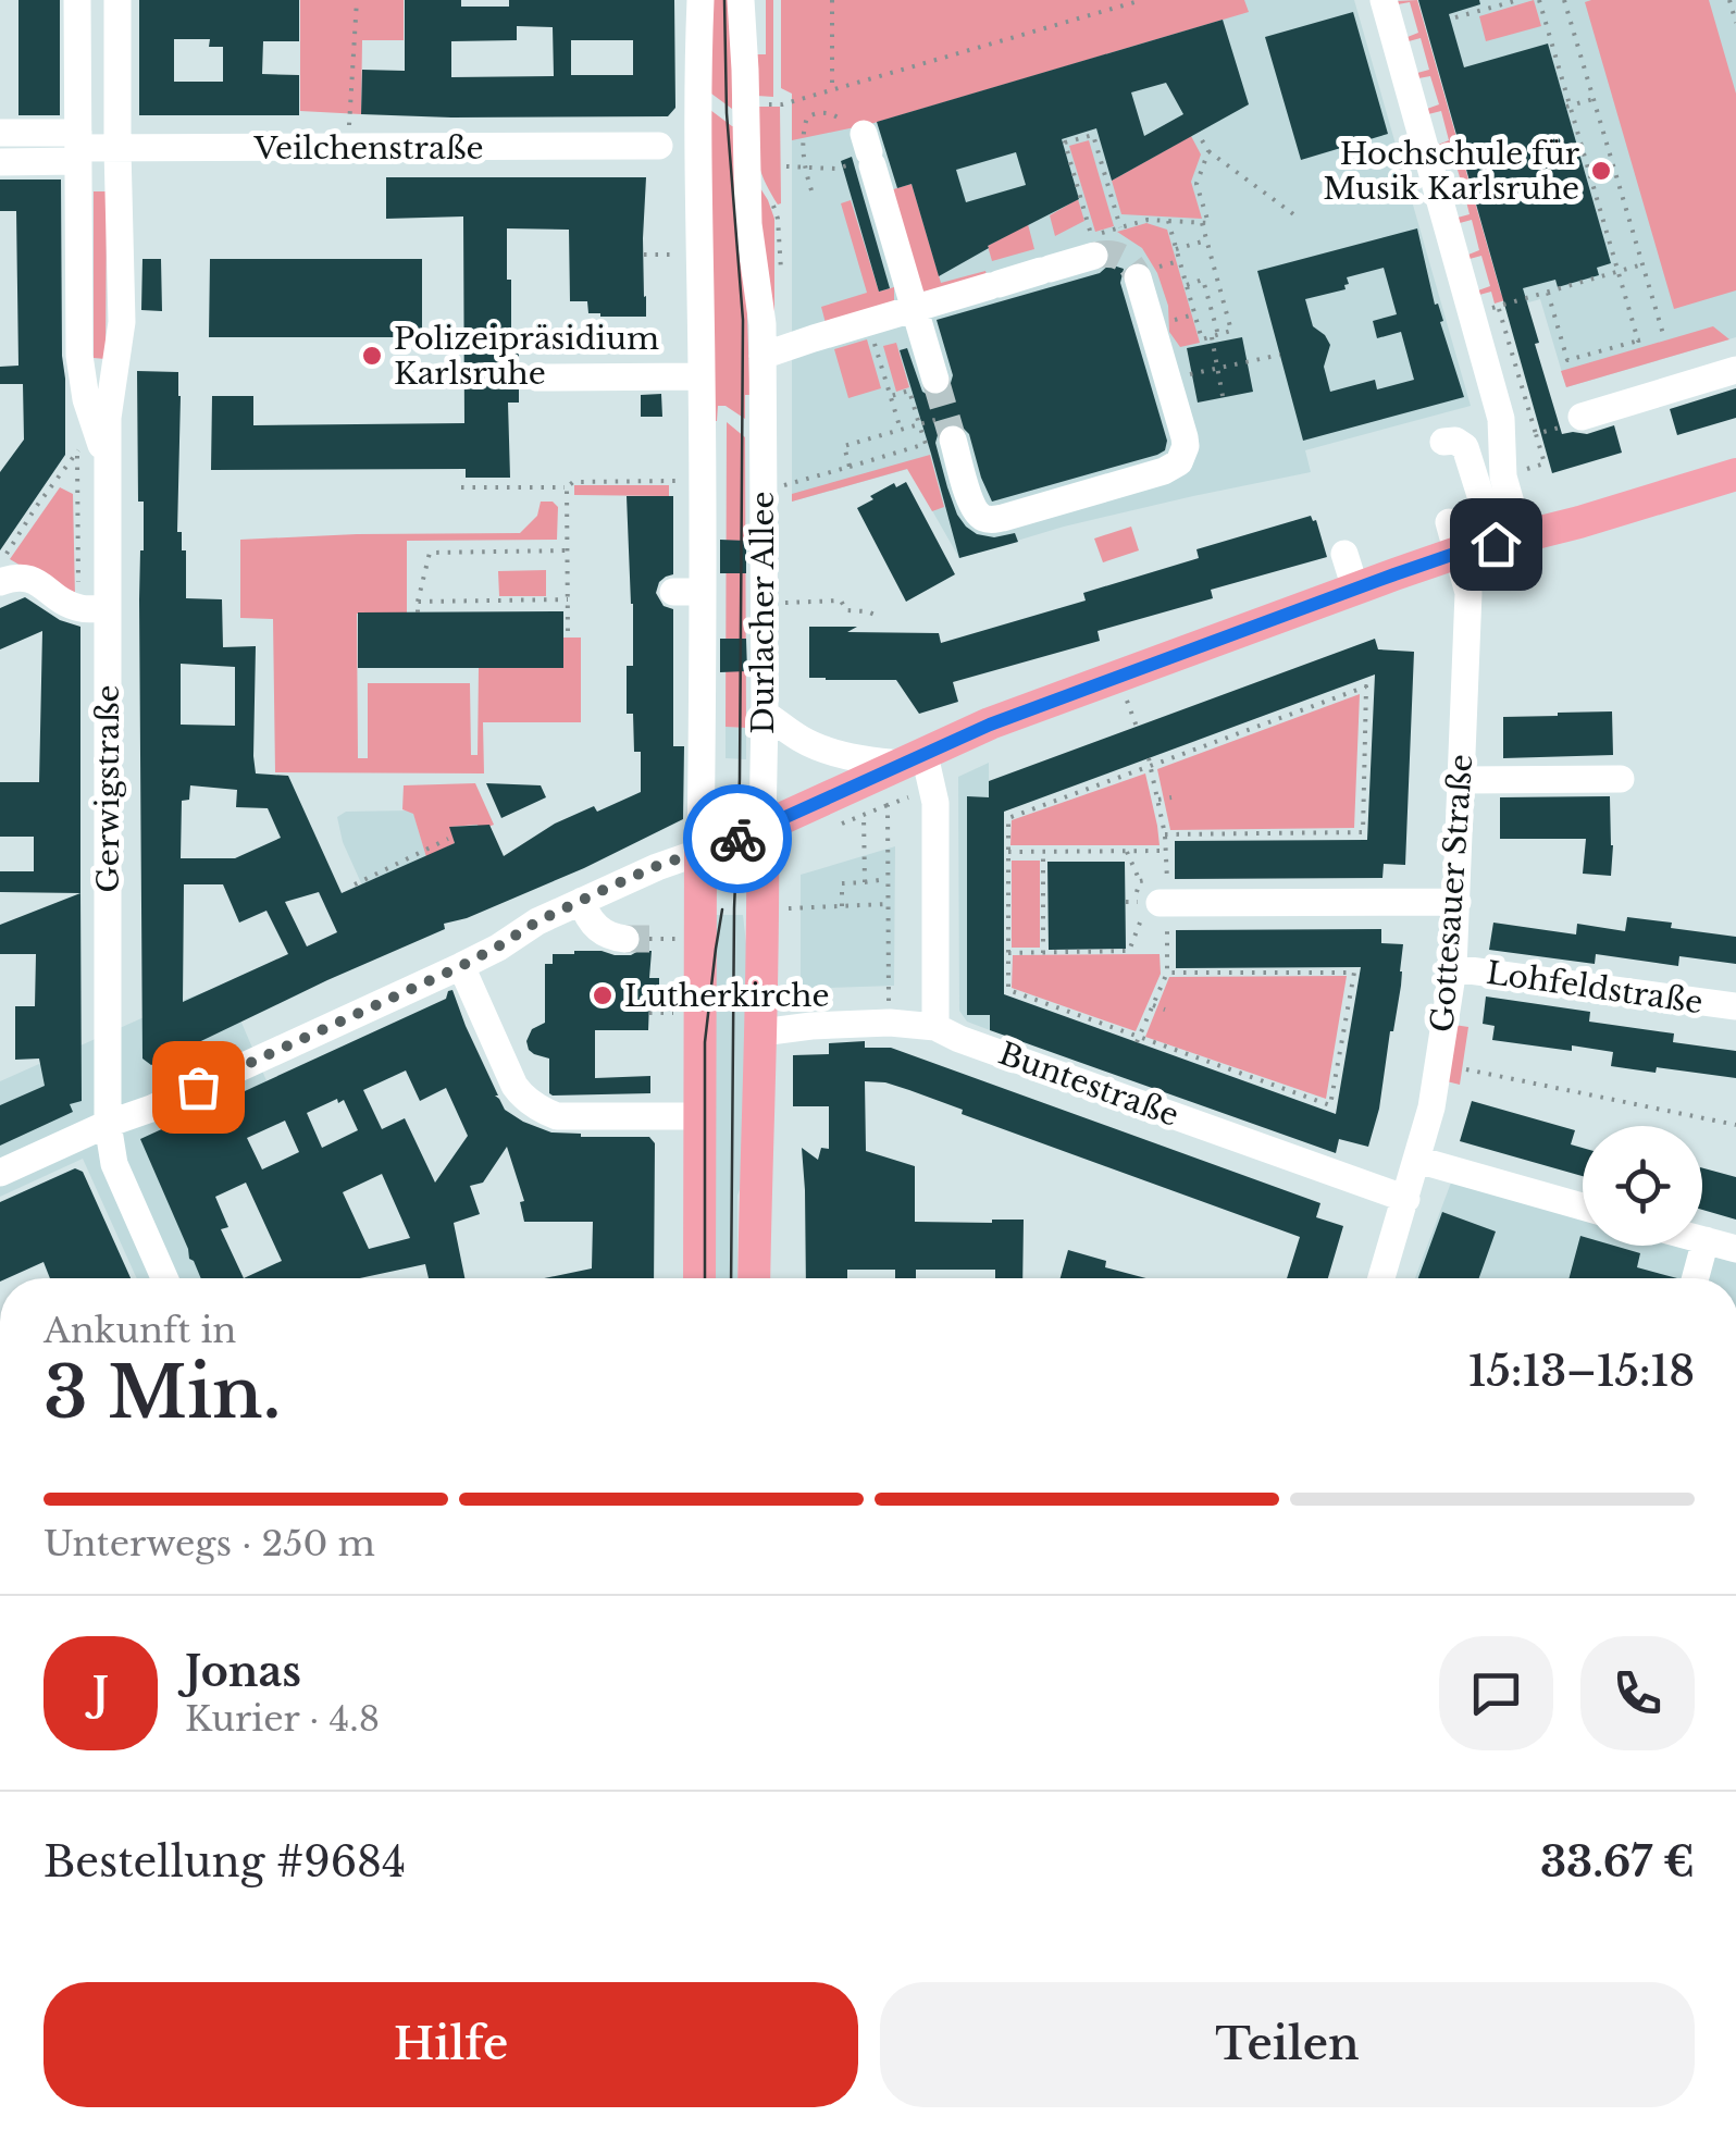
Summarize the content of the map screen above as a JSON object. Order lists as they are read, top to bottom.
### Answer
{
  "streets": {
    "main road": ["Durlacher Allee"],
    "street": [
      "Veilchenstraße",
      "Gerwigstraße",
      "Gottesauer Straße",
      "Lohfeldstraße",
      "Buntestraße"
    ]
  },
  "crossings": [
    ["Veilchenstraße", "Gerwigstraße"],
    ["Durlacher Allee", "Buntestraße"],
    ["Gottesauer Straße", "Lohfeldstraße"],
    ["Gottesauer Straße", "Buntestraße"]
  ],
  "places": ["Hochschule für Musik Karlsruhe", "Polizeipräsidium Karlsruhe", "Lutherkirche"],
  "page": {
    "heading": ["3 Min.", "Ankunft in", "15:13–15:18"],
    "panel": [
      "Jonas",
      "Kurier · 4.8",
      "Bestellung #9684",
      "33.67 €"
    ],
    "bar": "Unterwegs · 250 m",
    "round": "J",
    "buttons": ["Hilfe", "Teilen"]
  }
}
